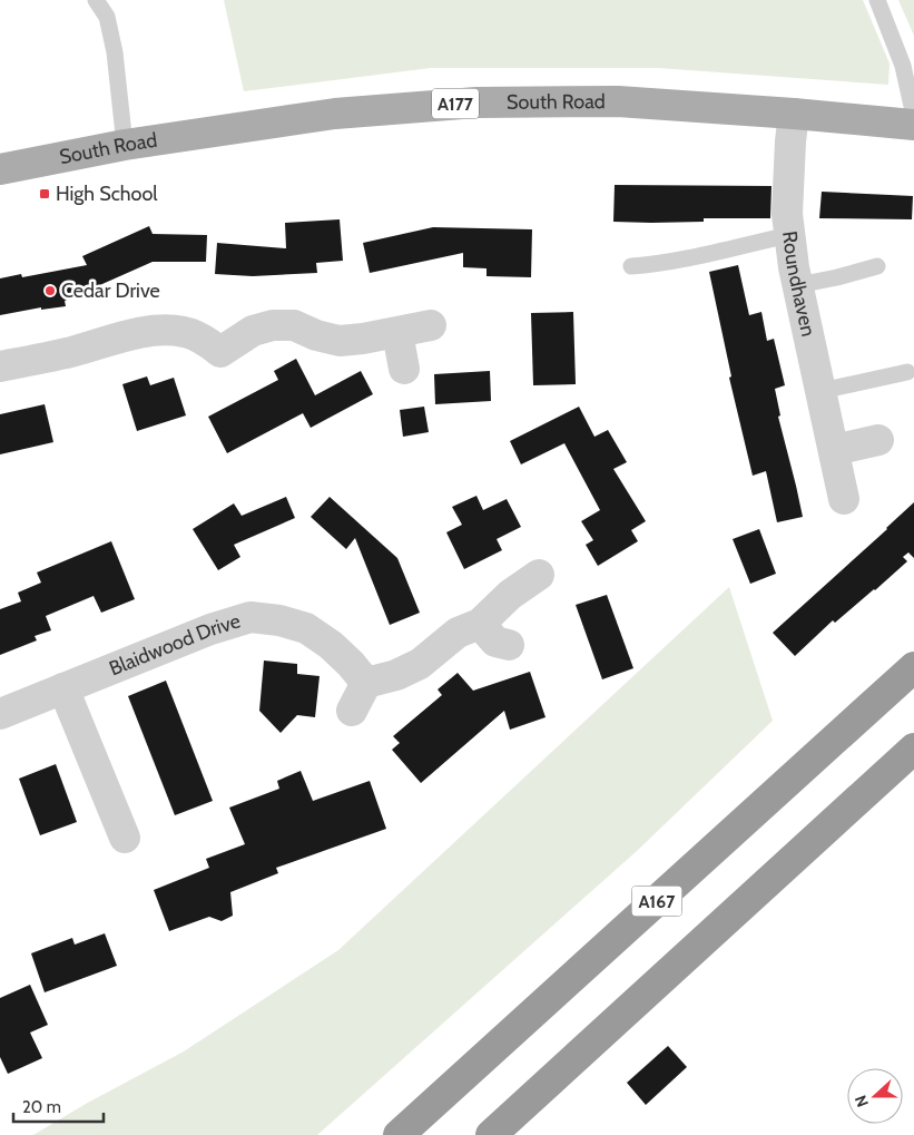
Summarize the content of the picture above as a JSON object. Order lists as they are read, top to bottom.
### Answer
{
  "streets": {
    "highway": ["A167"],
    "main road": ["South Road", "A177"],
    "street": ["Roundhaven", "Blaidwood Drive"]
  },
  "crossings": [
    ["South Road", "Roundhaven"]
  ],
  "places": {
    "transit": ["High School"],
    "other": ["Cedar Drive"]
  },
  "scale_bar": "20 m",
  "north": "left"
}
